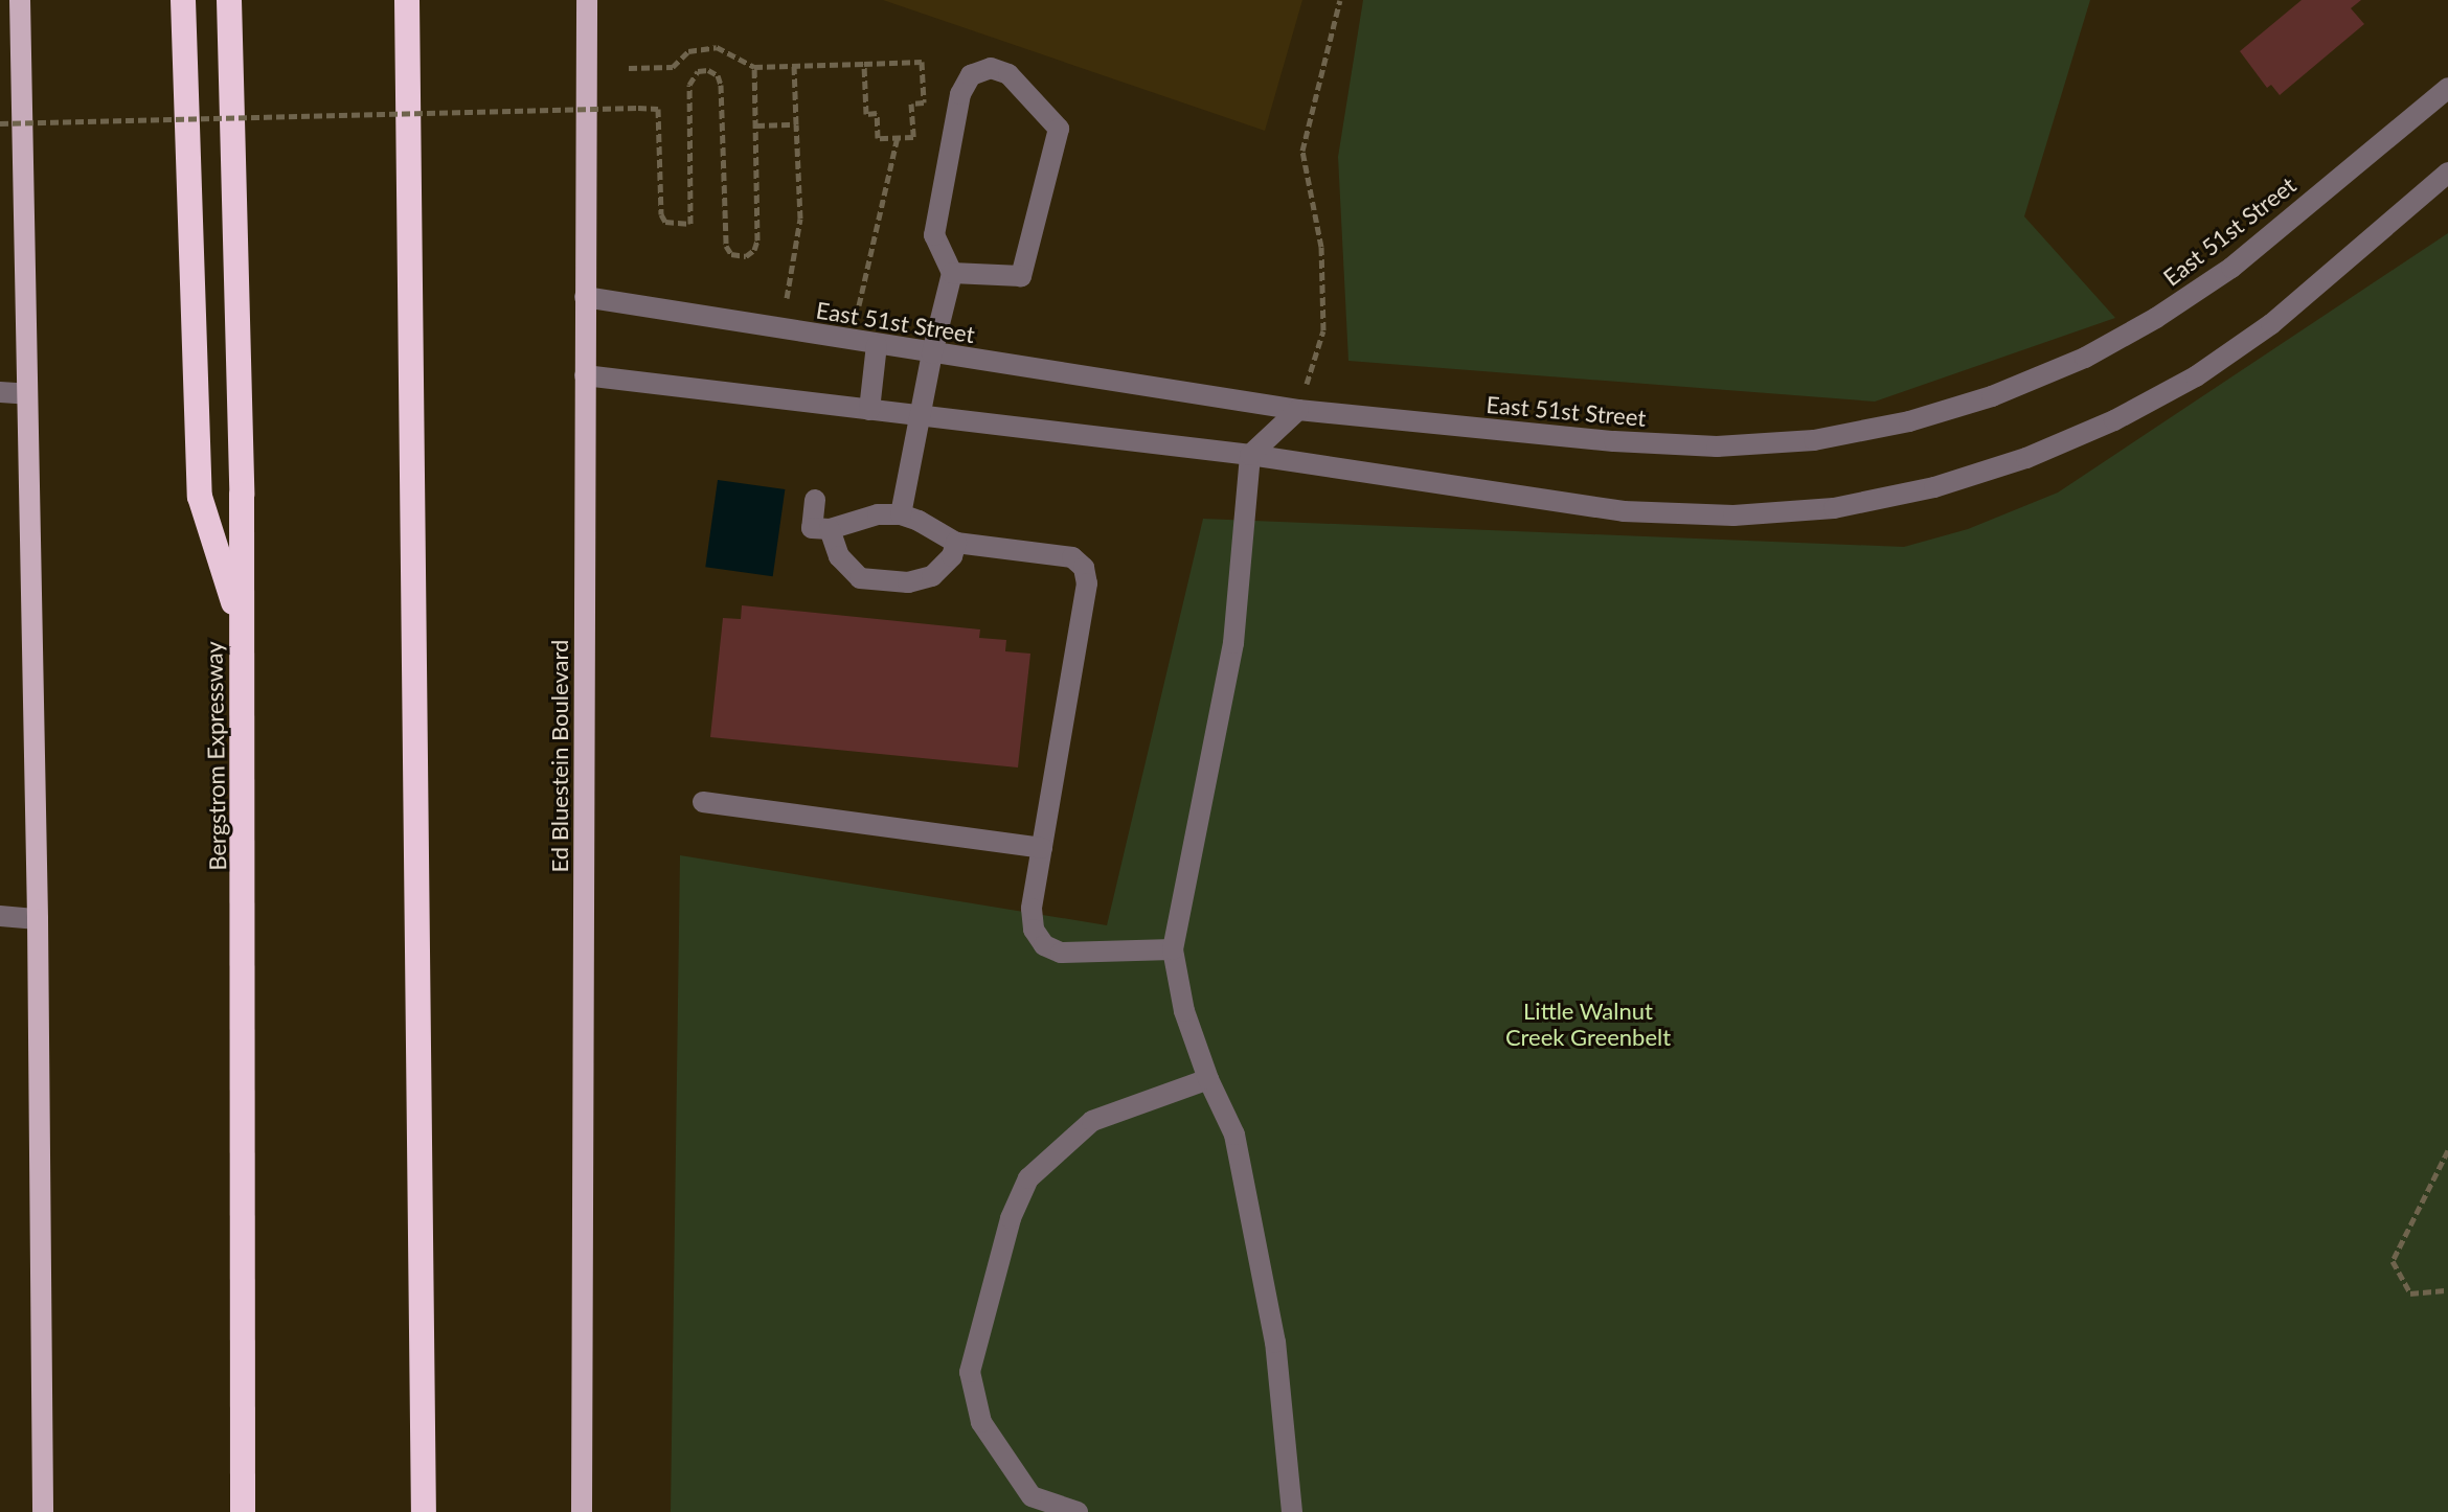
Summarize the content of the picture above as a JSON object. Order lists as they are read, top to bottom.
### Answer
{
  "streets": {
    "highway": ["Bergstrom Expressway"],
    "main road": ["Ed Bluestein Boulevard"],
    "street": ["East 51st Street"]
  },
  "crossings": [
    ["East 51st Street", "Ed Bluestein Boulevard"]
  ],
  "parks": ["Little Walnut Creek Greenbelt"]
}
